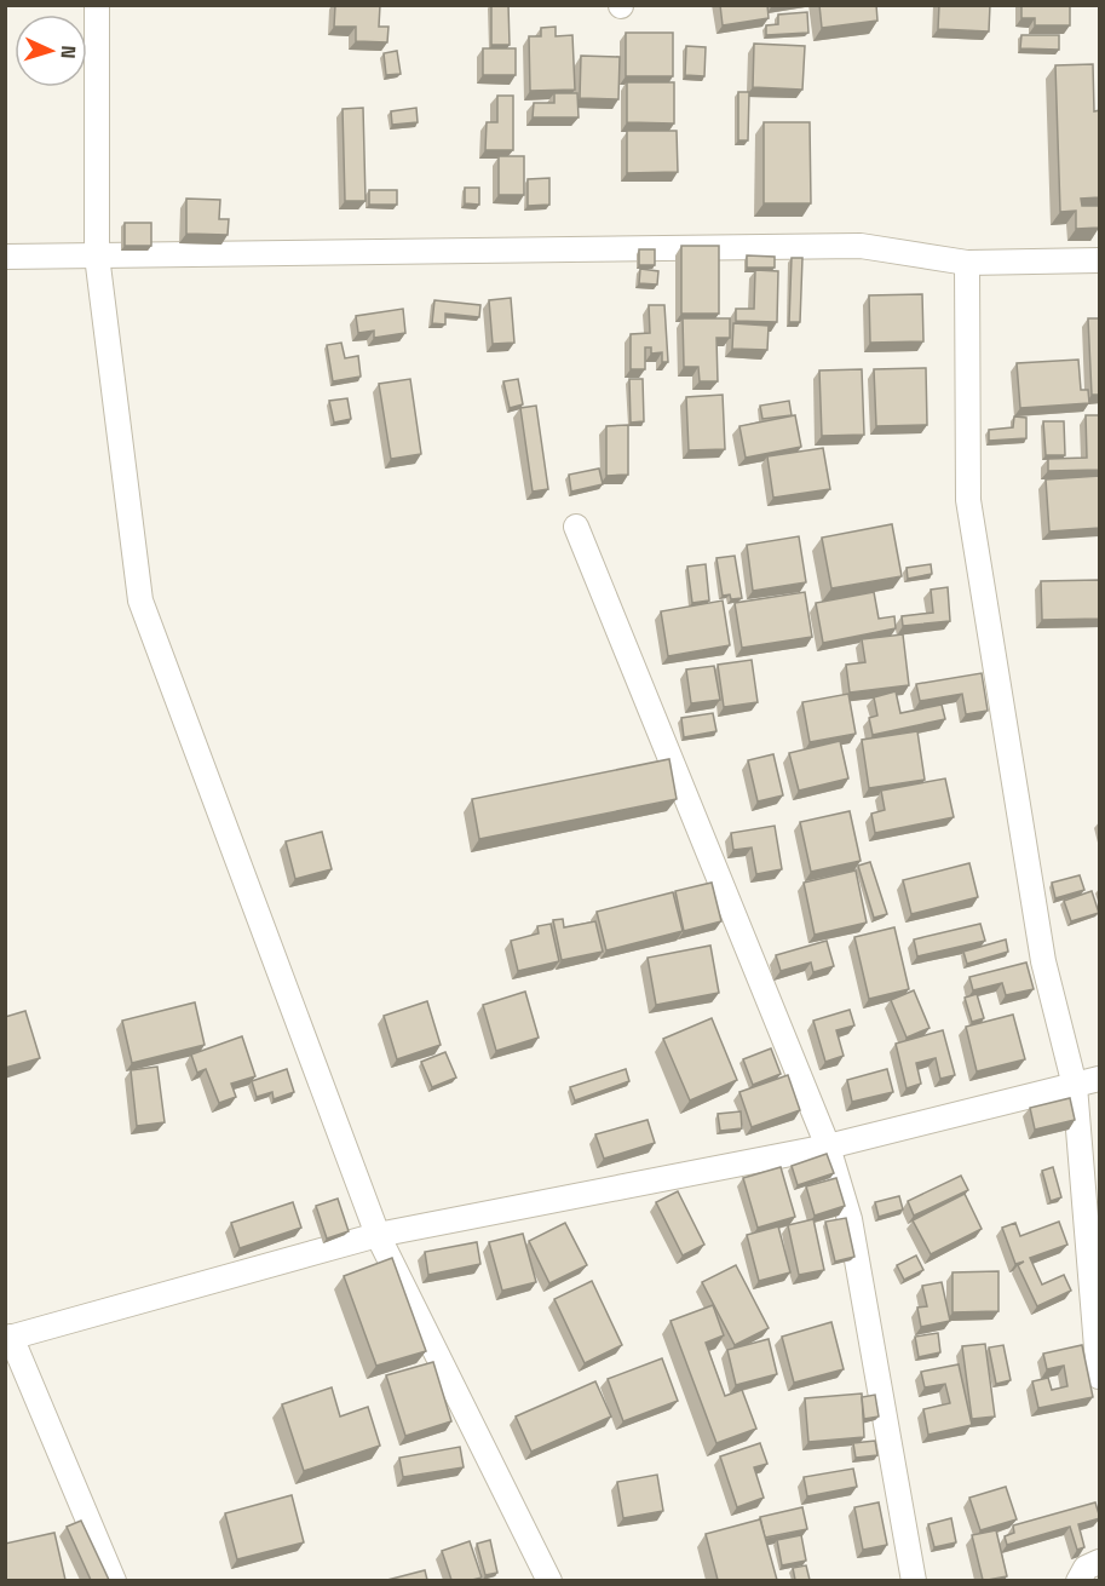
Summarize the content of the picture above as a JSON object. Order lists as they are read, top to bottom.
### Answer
{
  "north": "right"
}
